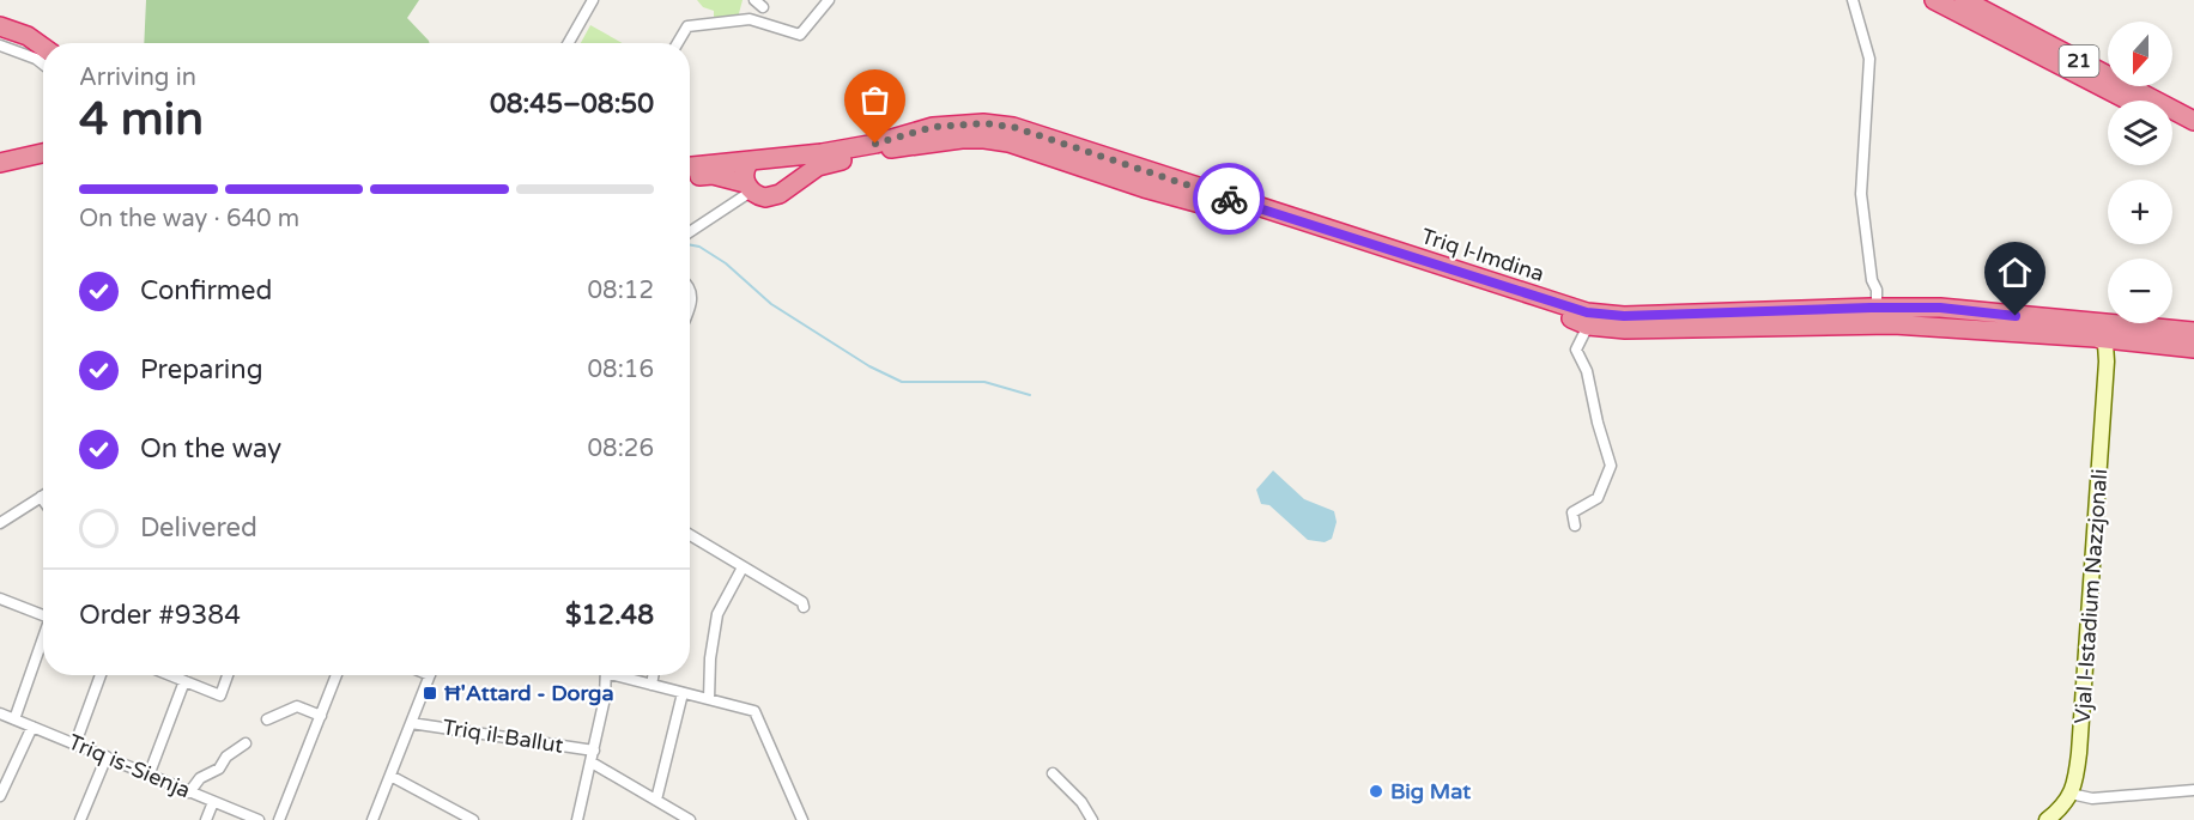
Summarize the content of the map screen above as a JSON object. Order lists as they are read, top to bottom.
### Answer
{
  "streets": {
    "highway": ["21", "Triq l-Imdina"],
    "main road": ["Vjal l-Istadium Nazzjonali"],
    "street": ["Triq il-Ballut", "Triq is-Sienja"]
  },
  "places": {
    "transit": ["Ħ'Attard - Dorga"],
    "other": ["Big Mat"]
  },
  "north": "bottom",
  "page": {
    "map_buttons": ["+", "−"],
    "heading": ["4 min", "Arriving in", "08:45–08:50"],
    "panel": ["Order #9384", "$12.48"],
    "bar": "On the way · 640 m",
    "list": [
      ["Confirmed", "08:12"],
      ["Preparing", "08:16"],
      ["On the way", "08:26"],
      "Delivered"
    ]
  }
}
